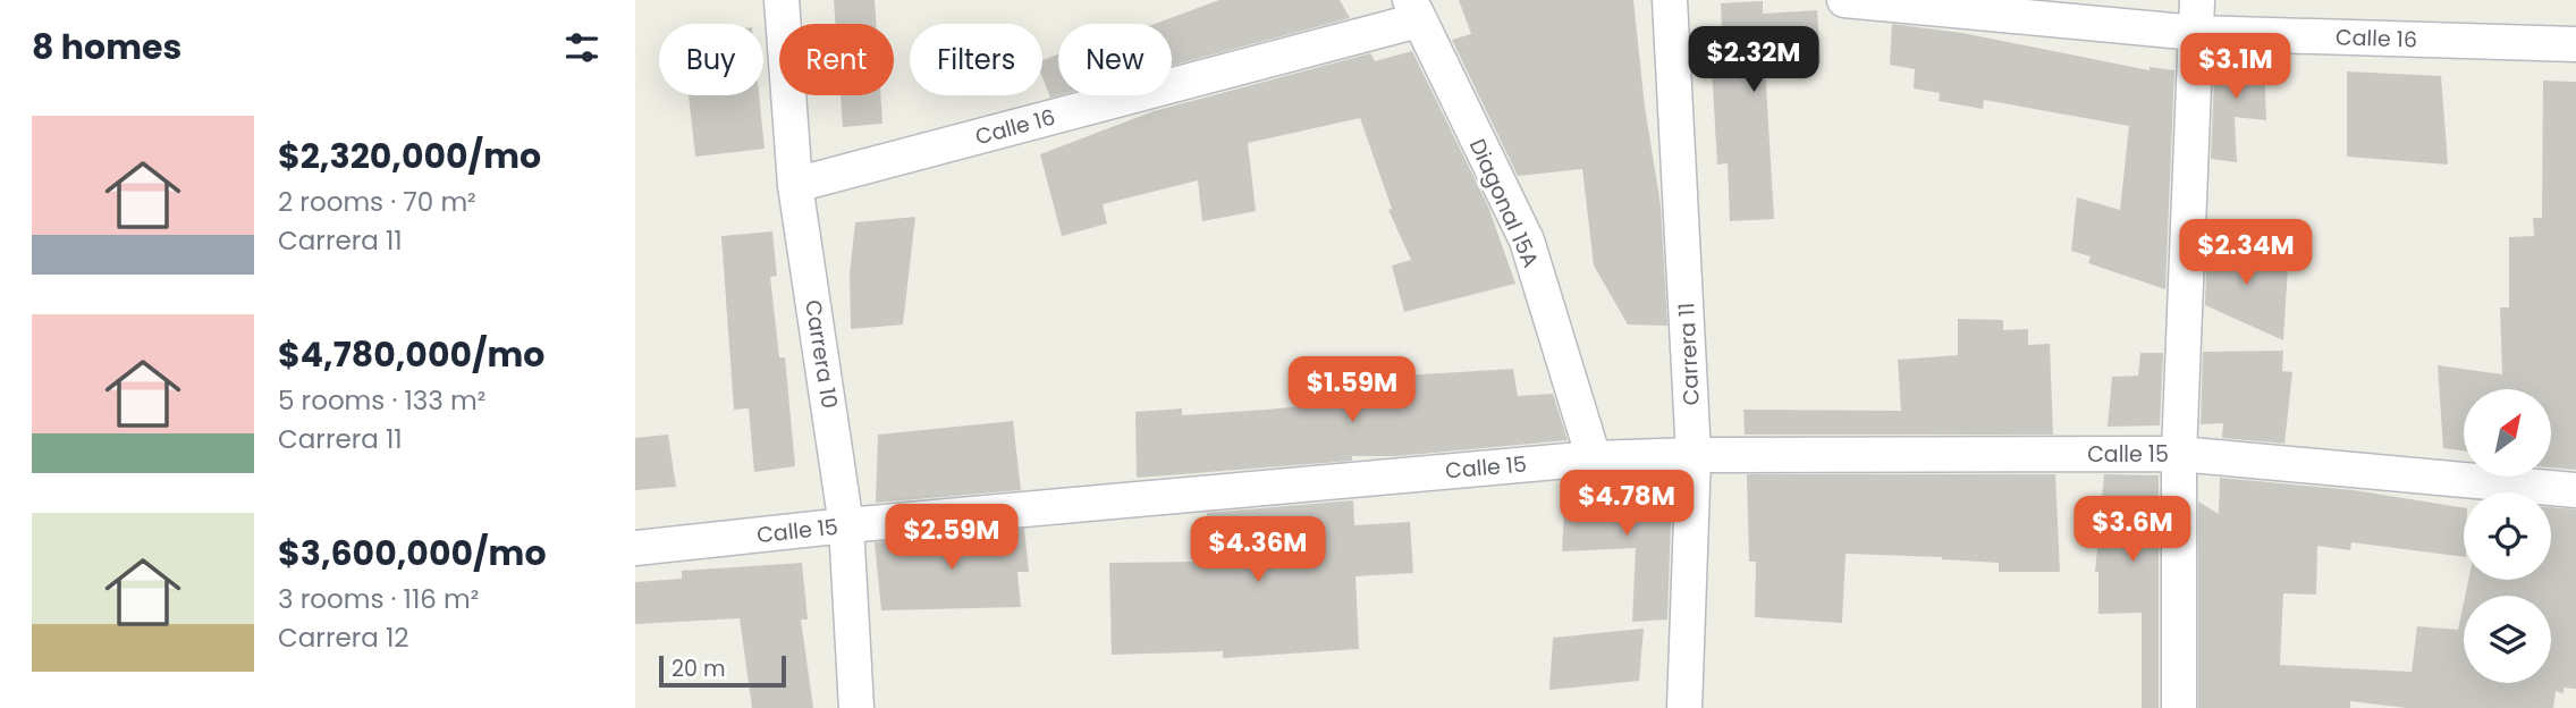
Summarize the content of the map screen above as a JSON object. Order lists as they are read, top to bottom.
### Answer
{
  "streets": {
    "street": [
      "Calle 16",
      "Diagonal 15A",
      "Carrera 10",
      "Carrera 11",
      "Calle 15"
    ]
  },
  "crossings": [
    ["Calle 16", "Diagonal 15A"],
    ["Calle 16", "Carrera 10"],
    ["Diagonal 15A", "Calle 15"],
    ["Carrera 10", "Calle 15"],
    ["Carrera 11", "Calle 15"]
  ],
  "scale_bar": "20 m",
  "north": "top right",
  "page": {
    "heading": "8 homes",
    "chip": [
      "Buy",
      "Rent",
      "Filters",
      "New"
    ],
    "price": [
      "$2.32M",
      "$3.1M",
      "$2.34M",
      "$1.59M",
      "$4.78M",
      "$3.6M",
      "$2.59M",
      "$4.36M"
    ],
    "list": [
      {
        "name": "$2,320,000/mo",
        "note": "2 rooms · 70 m² · Carrera 11"
      },
      {
        "name": "$4,780,000/mo",
        "note": "5 rooms · 133 m² · Carrera 11"
      },
      {
        "name": "$3,600,000/mo",
        "note": "3 rooms · 116 m² · Carrera 12"
      }
    ],
    "scale": "20 m"
  }
}
